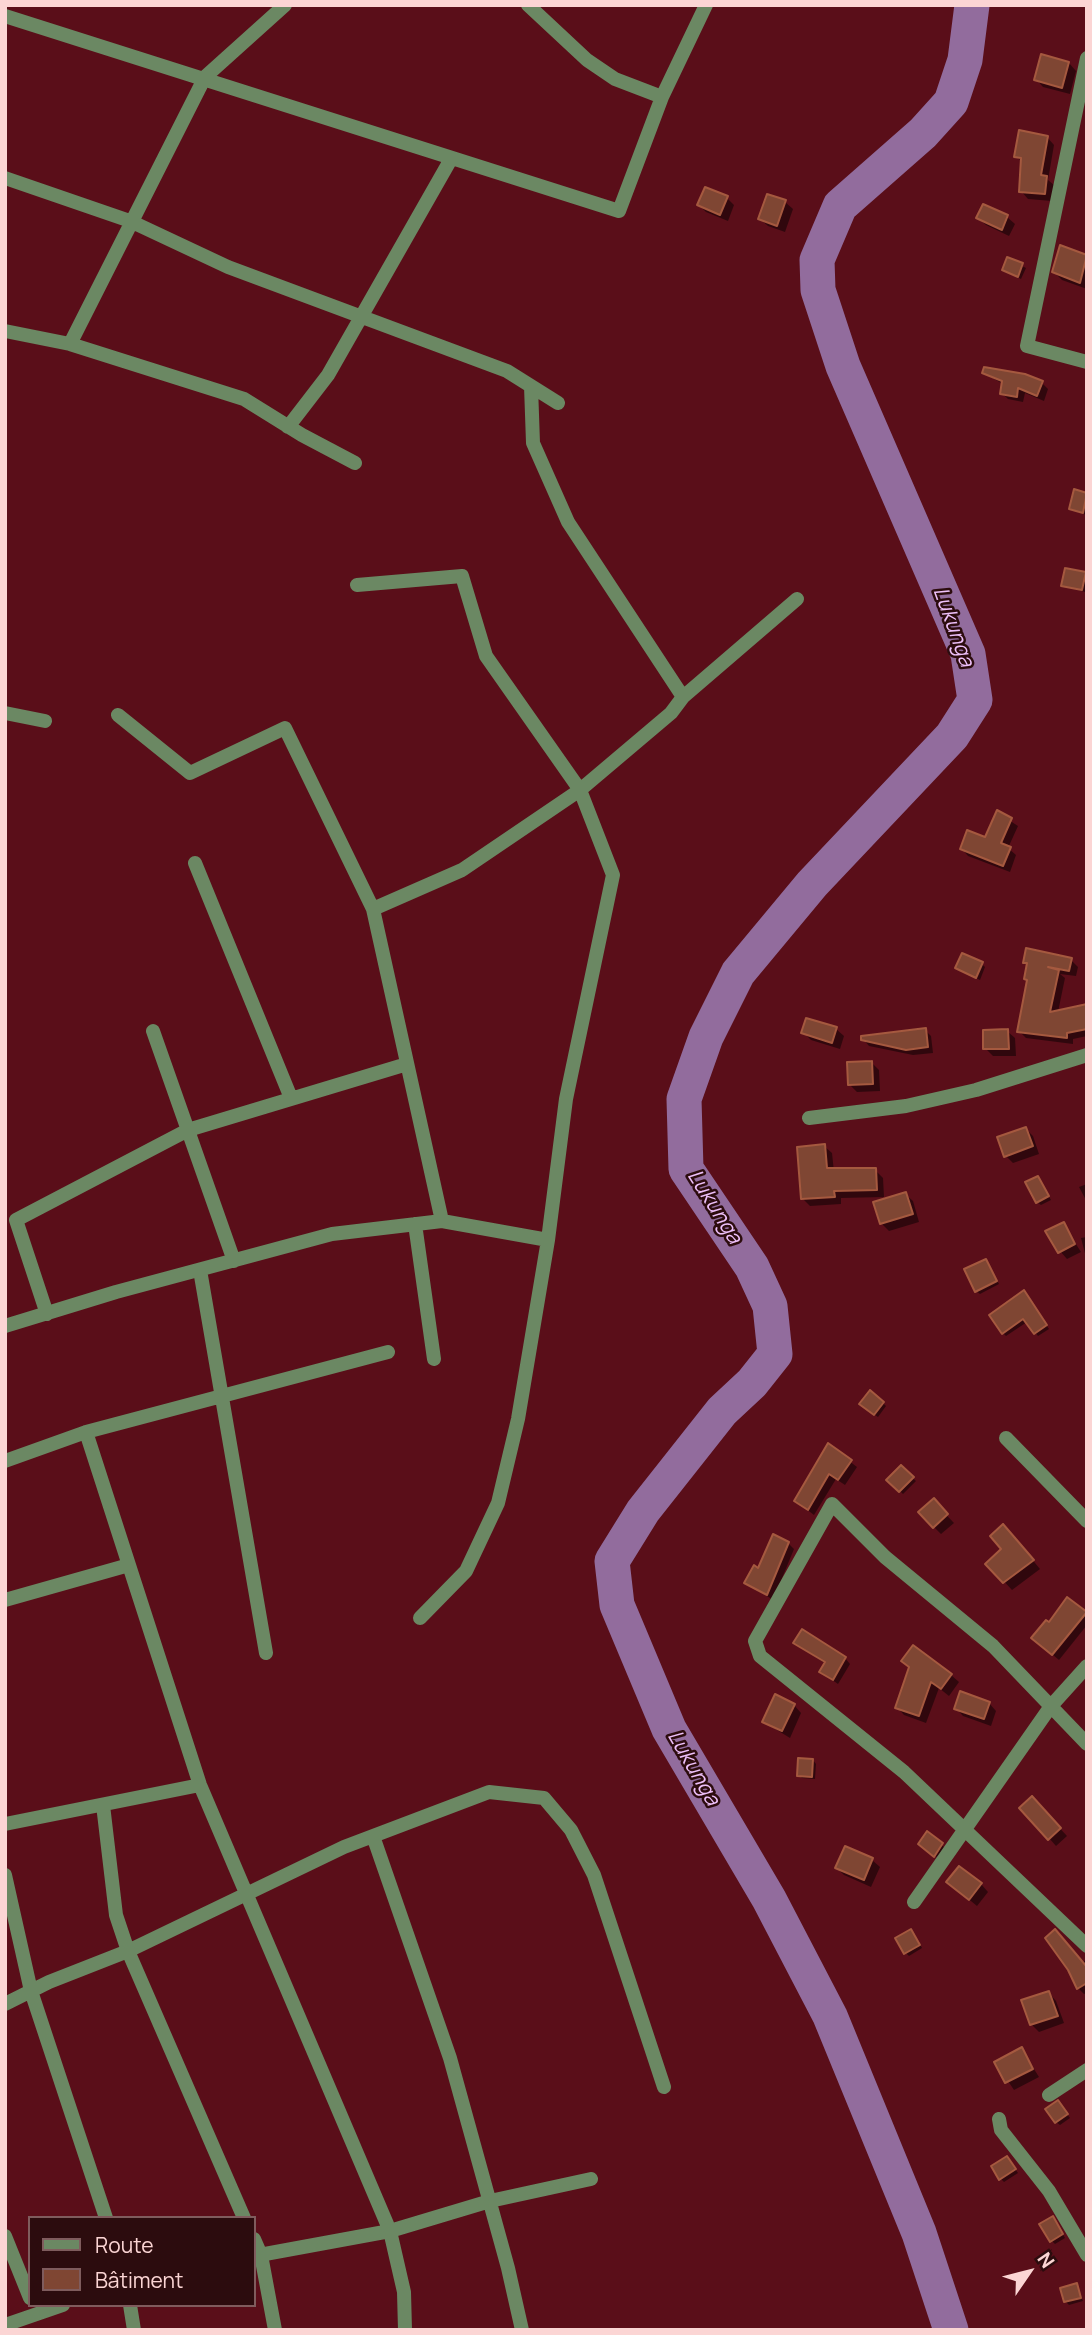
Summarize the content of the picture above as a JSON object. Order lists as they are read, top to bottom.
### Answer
{
  "water": ["Lukunga"],
  "legend": ["Route", "Bâtiment"],
  "north": "top right"
}
